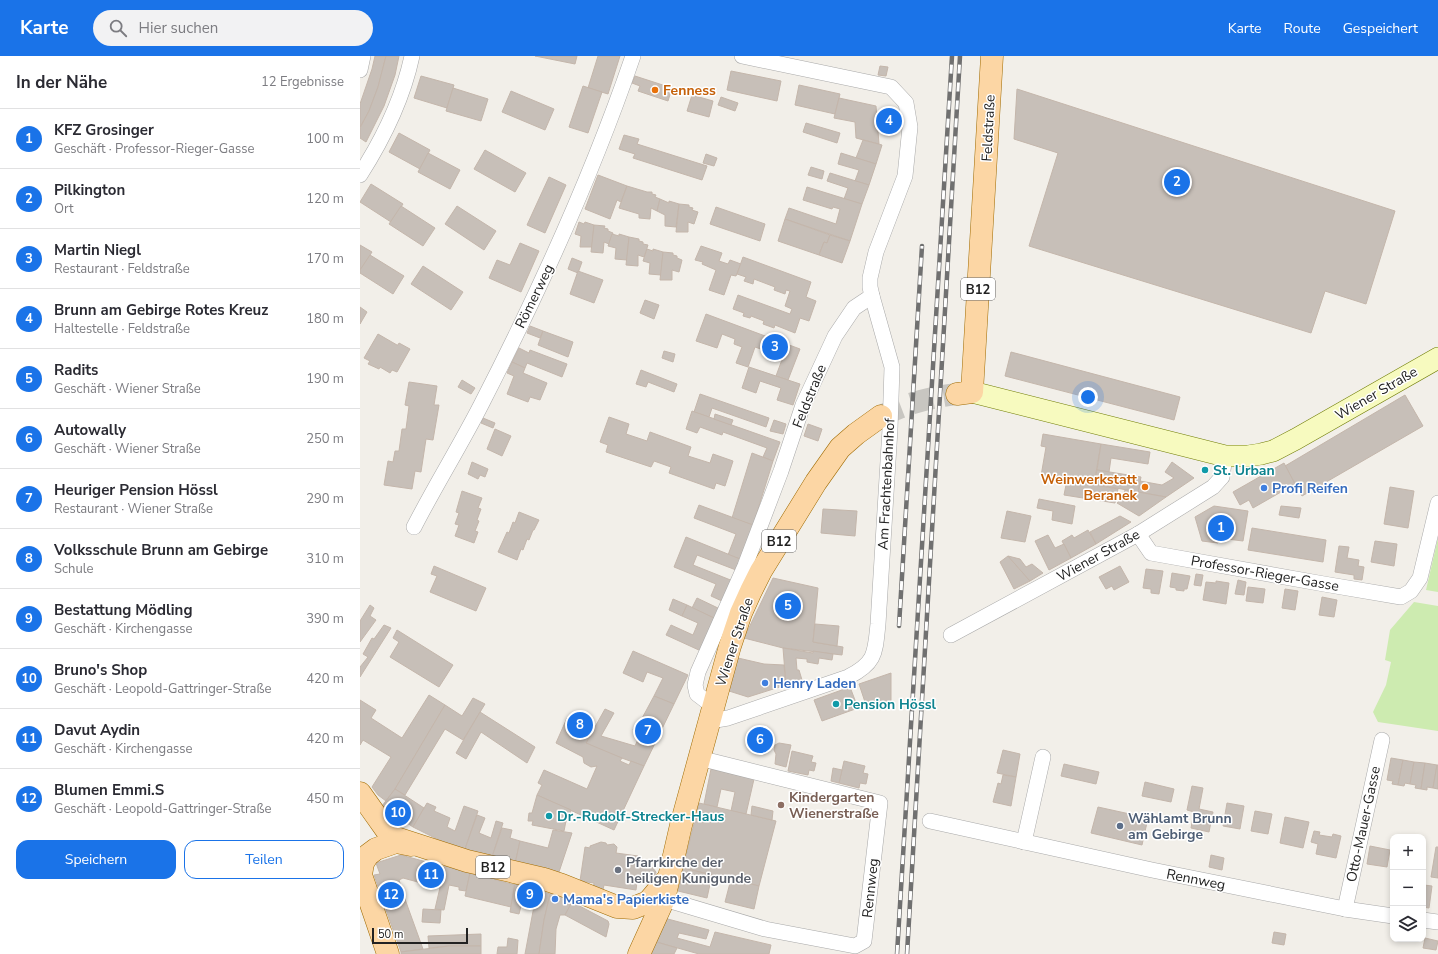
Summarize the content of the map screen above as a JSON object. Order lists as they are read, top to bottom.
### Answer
{
  "streets": {
    "main road": ["Feldstraße", "B12", "Wiener Straße"],
    "street": [
      "Römerweg",
      "Am Frachtenbahnhof",
      "Professor-Rieger-Gasse",
      "Otto-Mauer-Gasse",
      "Rennweg"
    ]
  },
  "crossings": [
    ["Feldstraße", "Wiener Straße"],
    ["Feldstraße", "Am Frachtenbahnhof"],
    ["B12", "Wiener Straße"],
    ["B12", "Rennweg"],
    ["Wiener Straße", "Am Frachtenbahnhof"],
    ["Wiener Straße", "Professor-Rieger-Gasse"],
    ["Wiener Straße", "Rennweg"],
    ["Otto-Mauer-Gasse", "Rennweg"]
  ],
  "places": [
    "Fenness",
    "St. Urban",
    "Weinwerkstatt Beranek",
    "Profi Reifen",
    "Henry Laden",
    "Pension Hössl",
    "Kindergarten Wienerstraße",
    "Dr.-Rudolf-Strecker-Haus",
    "Wählamt Brunn am Gebirge",
    "Pfarrkirche der heiligen Kunigunde",
    "Mama's Papierkiste"
  ],
  "scale_bar": "50 m",
  "page": {
    "header": "Karte",
    "search": "Hier suchen",
    "nav": ["Karte", "Route", "Gespeichert"],
    "heading": ["In der Nähe", "12 Ergebnisse"],
    "pins": [
      "4",
      "2",
      "3",
      "1",
      "5",
      "8",
      "7",
      "6",
      "10",
      "11",
      "9",
      "12"
    ],
    "list": [
      {
        "mark": "1",
        "name": "KFZ Grosinger",
        "note": "Geschäft · Professor-Rieger-Gasse",
        "value": "100 m"
      },
      {
        "mark": "2",
        "name": "Pilkington",
        "note": "Ort",
        "value": "120 m"
      },
      {
        "mark": "3",
        "name": "Martin Niegl",
        "note": "Restaurant · Feldstraße",
        "value": "170 m"
      },
      {
        "mark": "4",
        "name": "Brunn am Gebirge Rotes Kreuz",
        "note": "Haltestelle · Feldstraße",
        "value": "180 m"
      },
      {
        "mark": "5",
        "name": "Radits",
        "note": "Geschäft · Wiener Straße",
        "value": "190 m"
      },
      {
        "mark": "6",
        "name": "Autowally",
        "note": "Geschäft · Wiener Straße",
        "value": "250 m"
      },
      {
        "mark": "7",
        "name": "Heuriger Pension Hössl",
        "note": "Restaurant · Wiener Straße",
        "value": "290 m"
      },
      {
        "mark": "8",
        "name": "Volksschule Brunn am Gebirge",
        "note": "Schule",
        "value": "310 m"
      },
      {
        "mark": "9",
        "name": "Bestattung Mödling",
        "note": "Geschäft · Kirchengasse",
        "value": "390 m"
      },
      {
        "mark": "10",
        "name": "Bruno's Shop",
        "note": "Geschäft · Leopold-Gattringer-Straße",
        "value": "420 m"
      },
      {
        "mark": "11",
        "name": "Davut Aydin",
        "note": "Geschäft · Kirchengasse",
        "value": "420 m"
      },
      {
        "mark": "12",
        "name": "Blumen Emmi.S",
        "note": "Geschäft · Leopold-Gattringer-Straße",
        "value": "450 m"
      }
    ],
    "buttons": ["Speichern", "Teilen"],
    "map_buttons": ["+", "−"],
    "scale": "50 m"
  }
}
